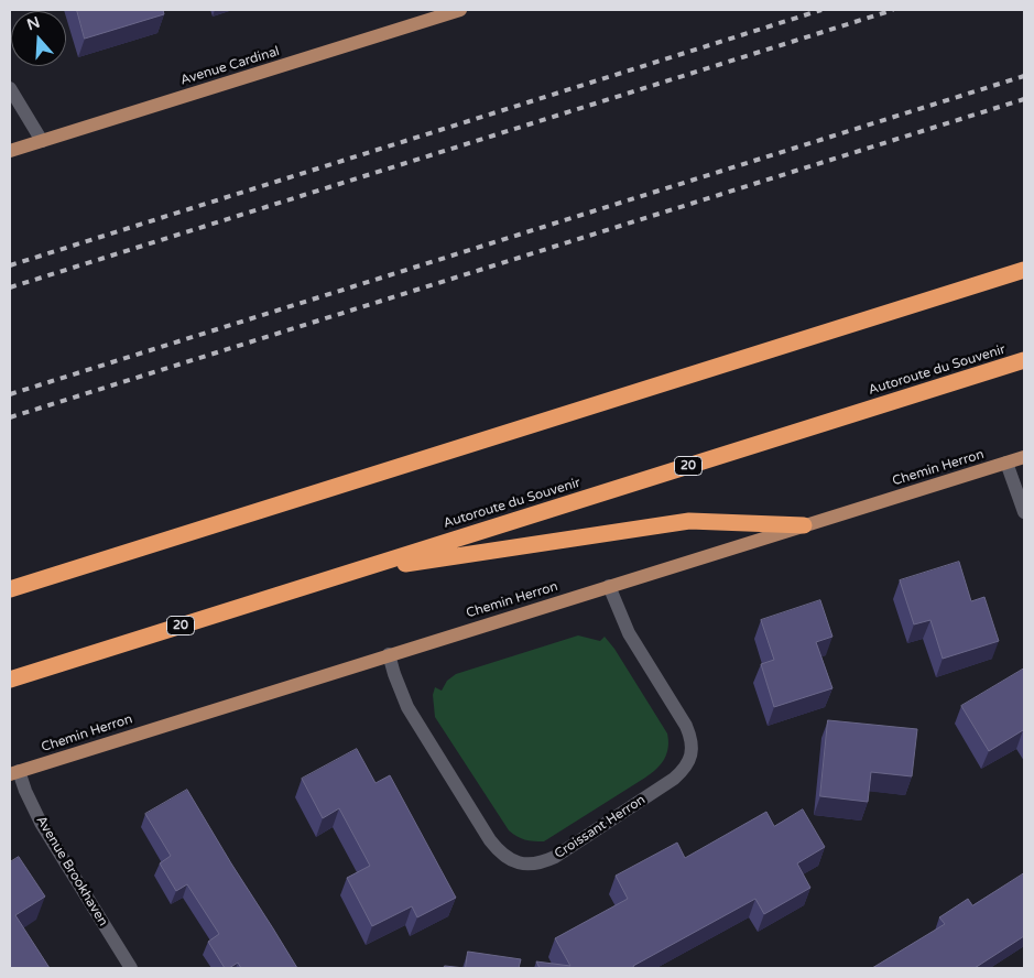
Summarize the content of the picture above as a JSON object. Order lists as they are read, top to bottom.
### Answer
{
  "streets": {
    "highway": ["Autoroute du Souvenir", "20"],
    "main road": ["Avenue Cardinal", "Chemin Herron"],
    "street": ["Croissant Herron", "Avenue Brookhaven"]
  },
  "crossings": [
    ["Chemin Herron", "Croissant Herron"],
    ["Chemin Herron", "Avenue Brookhaven"]
  ],
  "north": "top"
}
